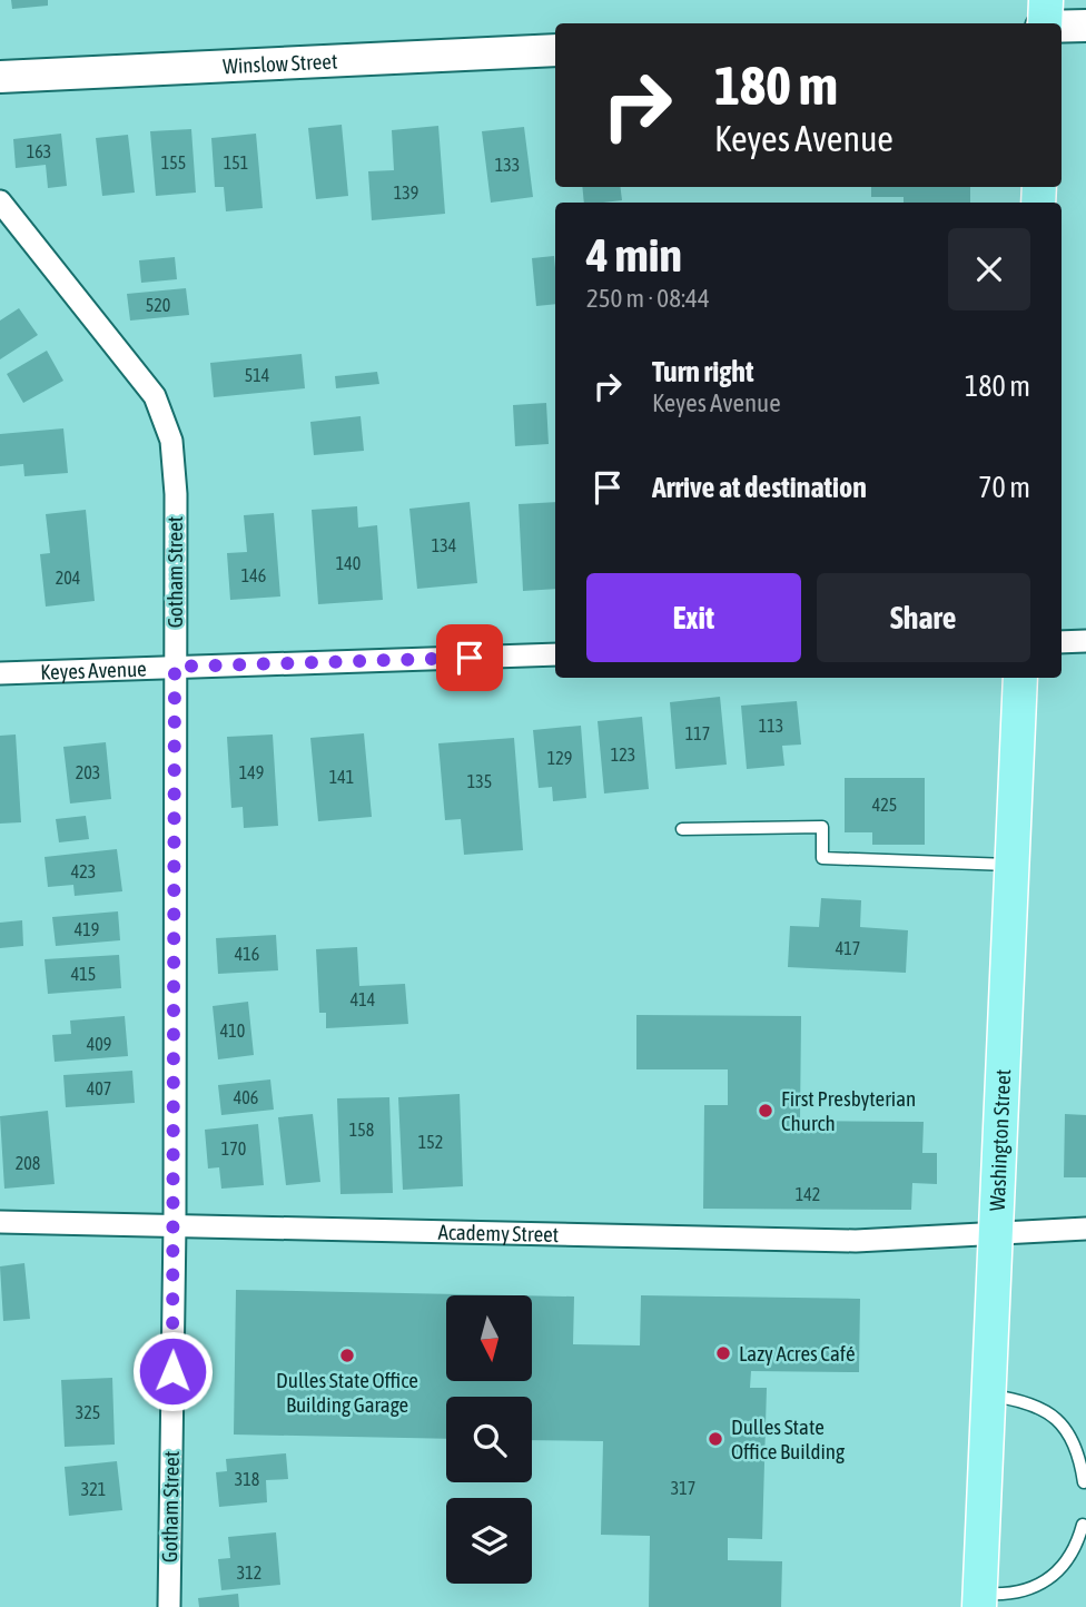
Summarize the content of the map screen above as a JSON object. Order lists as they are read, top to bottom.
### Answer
{
  "streets": {
    "main road": ["Washington Street"],
    "street": [
      "Winslow Street",
      "Gotham Street",
      "Keyes Avenue",
      "Academy Street"
    ]
  },
  "crossings": [
    ["Gotham Street", "Keyes Avenue"],
    ["Gotham Street", "Academy Street"],
    ["Washington Street", "Academy Street"]
  ],
  "places": [
    "First Presbyterian Church",
    "Lazy Acres Café",
    "Dulles State Office Building Garage",
    "Dulles State Office Building"
  ],
  "house_numbers": [
    "163",
    "155",
    "151",
    "133",
    "139",
    "520",
    "514",
    "134",
    "140",
    "146",
    "204",
    "113",
    "117",
    "123",
    "129",
    "203",
    "149",
    "141",
    "135",
    "425",
    "423",
    "419",
    "417",
    "416",
    "415",
    "414",
    "410",
    "409",
    "407",
    "406",
    "158",
    "152",
    "170",
    "208",
    "142",
    "325",
    "318",
    "317",
    "321",
    "312"
  ],
  "north": "bottom",
  "page": {
    "turn": ["180 m", "Keyes Avenue"],
    "heading": ["4 min", "250 m · 08:44"],
    "list": [
      {
        "name": "Turn right",
        "note": "Keyes Avenue",
        "value": "180 m"
      },
      {
        "name": "Arrive at destination",
        "value": "70 m"
      }
    ],
    "buttons": ["Exit", "Share"]
  }
}
